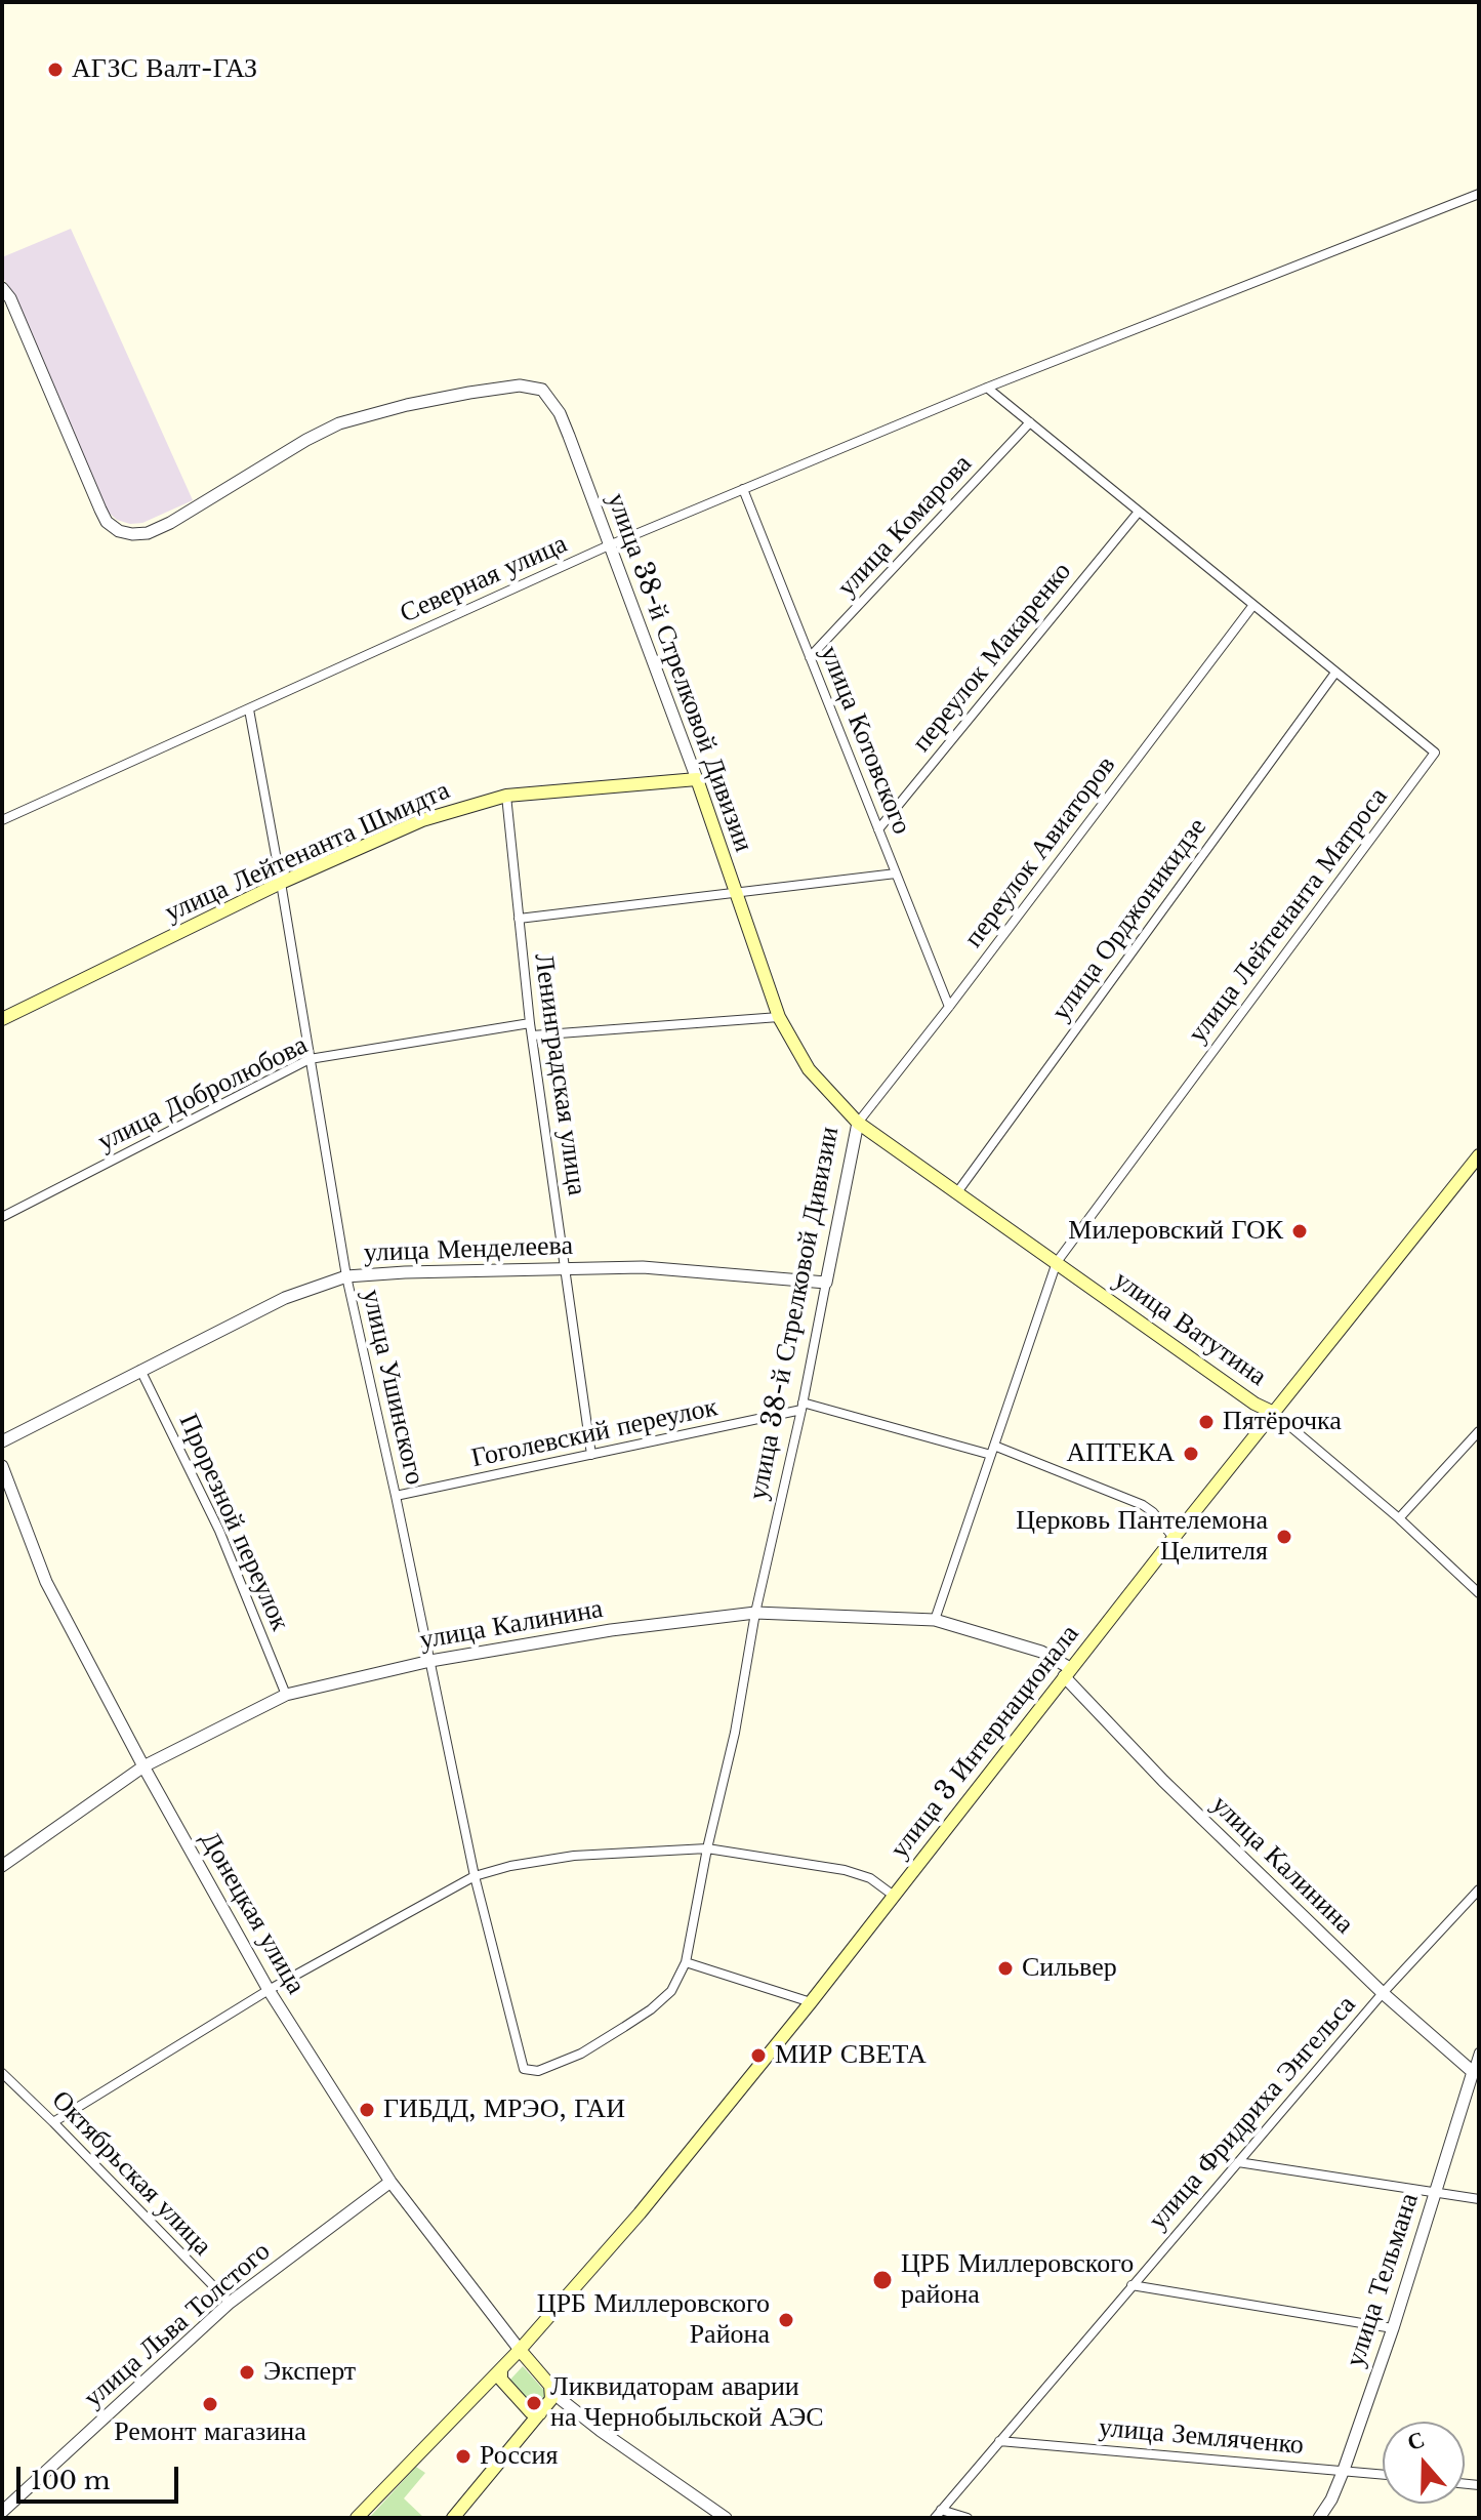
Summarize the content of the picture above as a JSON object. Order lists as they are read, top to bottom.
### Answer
{
  "streets": {
    "main road": [
      "улица 38-й Стрелковой Дивизии",
      "улица Лейтенанта Шмидта",
      "улица Ватутина",
      "улица 3 Интернационала"
    ],
    "street": [
      "улица Комарова",
      "Северная улица",
      "переулок Макаренко",
      "улица Котовского",
      "переулок Авиаторов",
      "улица Лейтенанта Матроса",
      "улица Орджоникидзе",
      "Ленинградская улица",
      "улица Добролюбова",
      "улица Менделеева",
      "улица Ушинского",
      "Гоголевский переулок",
      "Прорезной переулок",
      "улица Калинина",
      "Донецкая улица",
      "улица Фридриха Энгельса",
      "Октябрьская улица",
      "улица Тельмана",
      "улица Льва Толстого",
      "улица Земляченко"
    ]
  },
  "crossings": [
    ["улица Комарова", "улица Котовского"],
    ["улица Комарова", "улица Лейтенанта Матроса"],
    ["Северная улица", "улица 38-й Стрелковой Дивизии"],
    ["Северная улица", "улица Котовского"],
    ["Северная улица", "улица Лейтенанта Матроса"],
    ["Северная улица", "улица Ушинского"],
    ["переулок Макаренко", "улица Котовского"],
    ["переулок Макаренко", "улица Лейтенанта Матроса"],
    ["улица 38-й Стрелковой Дивизии", "улица Лейтенанта Шмидта"],
    ["улица 38-й Стрелковой Дивизии", "переулок Авиаторов"],
    ["улица 38-й Стрелковой Дивизии", "улица Менделеева"],
    ["улица 38-й Стрелковой Дивизии", "улица Ватутина"],
    ["улица 38-й Стрелковой Дивизии", "улица Ушинского"],
    ["улица 38-й Стрелковой Дивизии", "Гоголевский переулок"],
    ["улица 38-й Стрелковой Дивизии", "улица Калинина"],
    ["улица Котовского", "переулок Авиаторов"],
    ["улица Лейтенанта Шмидта", "Ленинградская улица"],
    ["улица Лейтенанта Шмидта", "улица Ушинского"],
    ["переулок Авиаторов", "улица Лейтенанта Матроса"],
    ["переулок Авиаторов", "улица Ватутина"],
    ["улица Лейтенанта Матроса", "улица Орджоникидзе"],
    ["улица Лейтенанта Матроса", "улица Ватутина"],
    ["улица Лейтенанта Матроса", "Гоголевский переулок"],
    ["улица Лейтенанта Матроса", "улица Калинина"],
    ["улица Орджоникидзе", "улица Ватутина"],
    ["Ленинградская улица", "улица Добролюбова"],
    ["Ленинградская улица", "улица Менделеева"],
    ["Ленинградская улица", "Гоголевский переулок"],
    ["улица Добролюбова", "улица Ушинского"],
    ["улица Менделеева", "улица Ушинского"],
    ["улица Менделеева", "Прорезной переулок"],
    ["улица Ватутина", "улица 3 Интернационала"],
    ["улица Ушинского", "Гоголевский переулок"],
    ["улица Ушинского", "улица Калинина"],
    ["Гоголевский переулок", "улица 3 Интернационала"],
    ["Прорезной переулок", "улица Калинина"],
    ["улица Калинина", "улица 3 Интернационала"],
    ["улица Калинина", "Донецкая улица"],
    ["улица Калинина", "улица Фридриха Энгельса"],
    ["улица Калинина", "улица Тельмана"],
    ["улица 3 Интернационала", "Донецкая улица"],
    ["Донецкая улица", "улица Льва Толстого"],
    ["улица Фридриха Энгельса", "улица Земляченко"],
    ["Октябрьская улица", "улица Льва Толстого"],
    ["улица Тельмана", "улица Земляченко"]
  ],
  "places": [
    "АГЗС Валт-ГАЗ",
    "Милеровский ГОК",
    "Пятёрочка",
    "АПТЕКА",
    "Церковь Пантелемона Целителя",
    "Сильвер",
    "МИР СВЕТА",
    "ГИБДД, МРЭО, ГАИ",
    "ЦРБ Миллеровского района",
    "ЦРБ Миллеровского Района",
    "Эксперт",
    "Ликвидаторам аварии на Чернобыльской АЭС",
    "Ремонт магазина",
    "Россия"
  ],
  "scale_bar": "100 m",
  "north": "top"
}
